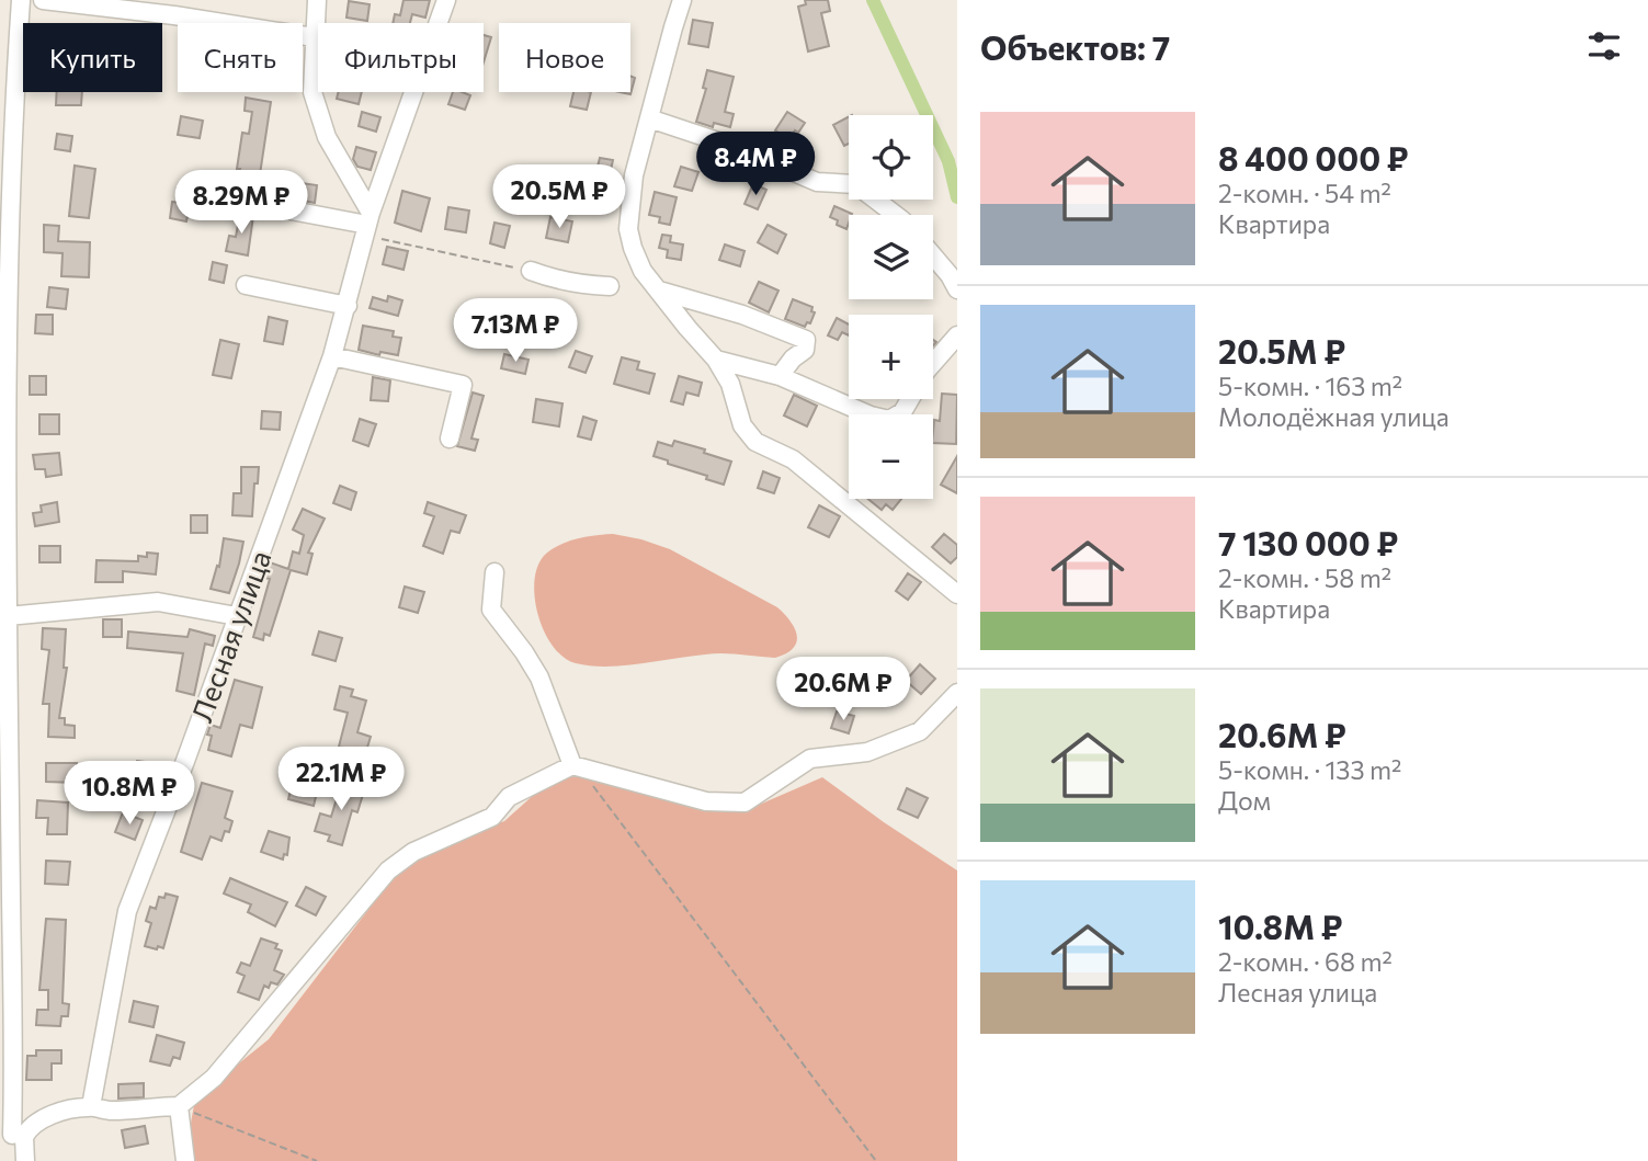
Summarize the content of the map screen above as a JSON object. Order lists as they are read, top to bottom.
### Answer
{
  "streets": {
    "street": ["Лесная улица"]
  },
  "page": {
    "heading": "Объектов: 7",
    "chip": [
      "Купить",
      "Снять",
      "Фильтры",
      "Новое"
    ],
    "list": [
      {
        "name": "8 400 000 ₽",
        "note": "2-комн. · 54 m² · Квартира"
      },
      {
        "name": "20.5M ₽",
        "note": "5-комн. · 163 m² · Молодёжная улица"
      },
      {
        "name": "7 130 000 ₽",
        "note": "2-комн. · 58 m² · Квартира"
      },
      {
        "name": "20.6M ₽",
        "note": "5-комн. · 133 m² · Дом"
      },
      {
        "name": "10.8M ₽",
        "note": "2-комн. · 68 m² · Лесная улица"
      }
    ],
    "map_buttons": ["+", "−"],
    "price": [
      "8.4M ₽",
      "20.5M ₽",
      "8.29M ₽",
      "7.13M ₽",
      "20.6M ₽",
      "22.1M ₽",
      "10.8M ₽"
    ]
  }
}
